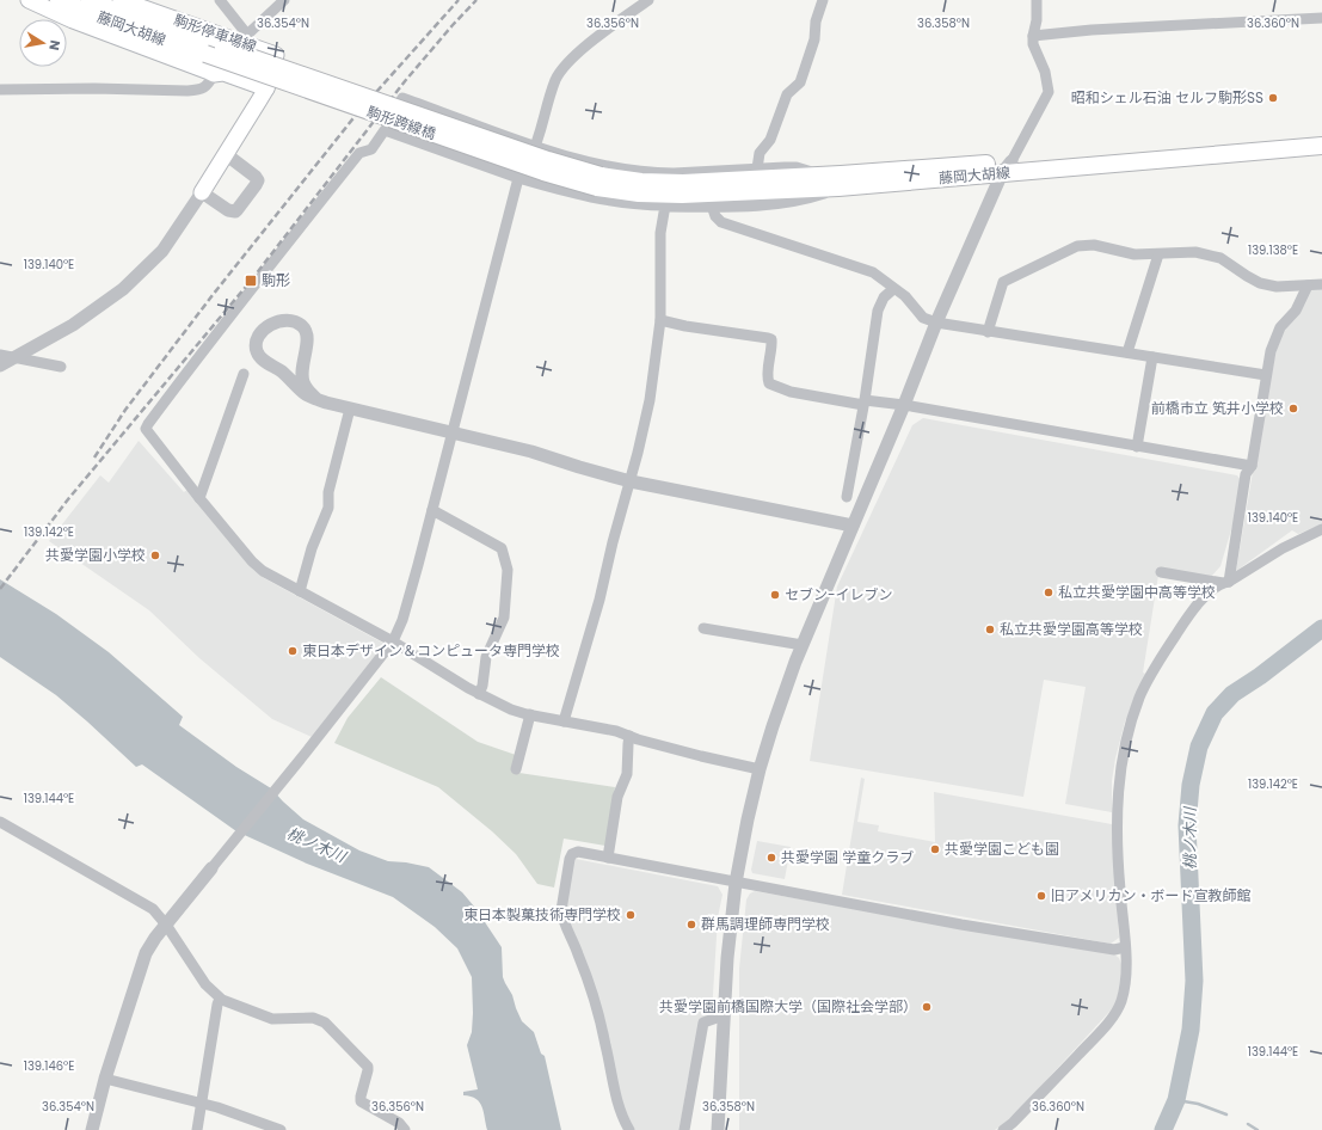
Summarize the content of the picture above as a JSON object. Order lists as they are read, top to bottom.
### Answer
{
  "streets": {
    "main road": ["藤岡大胡線", "駒形停車場線", "駒形跨線橋"]
  },
  "crossings": [
    ["藤岡大胡線", "駒形跨線橋"]
  ],
  "water": ["桃ノ木川"],
  "places": {
    "other": [
      "昭和シェル石油 セルフ駒形SS",
      "前橋市立 笂井小学校",
      "共愛学園小学校",
      "私立共愛学園中高等学校",
      "セブン-イレブン",
      "私立共愛学園高等学校",
      "東日本デザイン＆コンピュータ専門学校",
      "共愛学園こども園",
      "共愛学園 学童クラブ",
      "旧アメリカン・ボード宣教師館",
      "東日本製菓技術専門学校",
      "群馬調理師専門学校",
      "共愛学園前橋国際大学（国際社会学部）"
    ],
    "transit": ["駒形"]
  },
  "north": "right",
  "coordinates": [
    "36.354°N",
    "36.356°N",
    "36.358°N",
    "36.360°N",
    "139.138°E",
    "139.140°E",
    "139.142°E",
    "139.144°E",
    "139.146°E"
  ]
}
